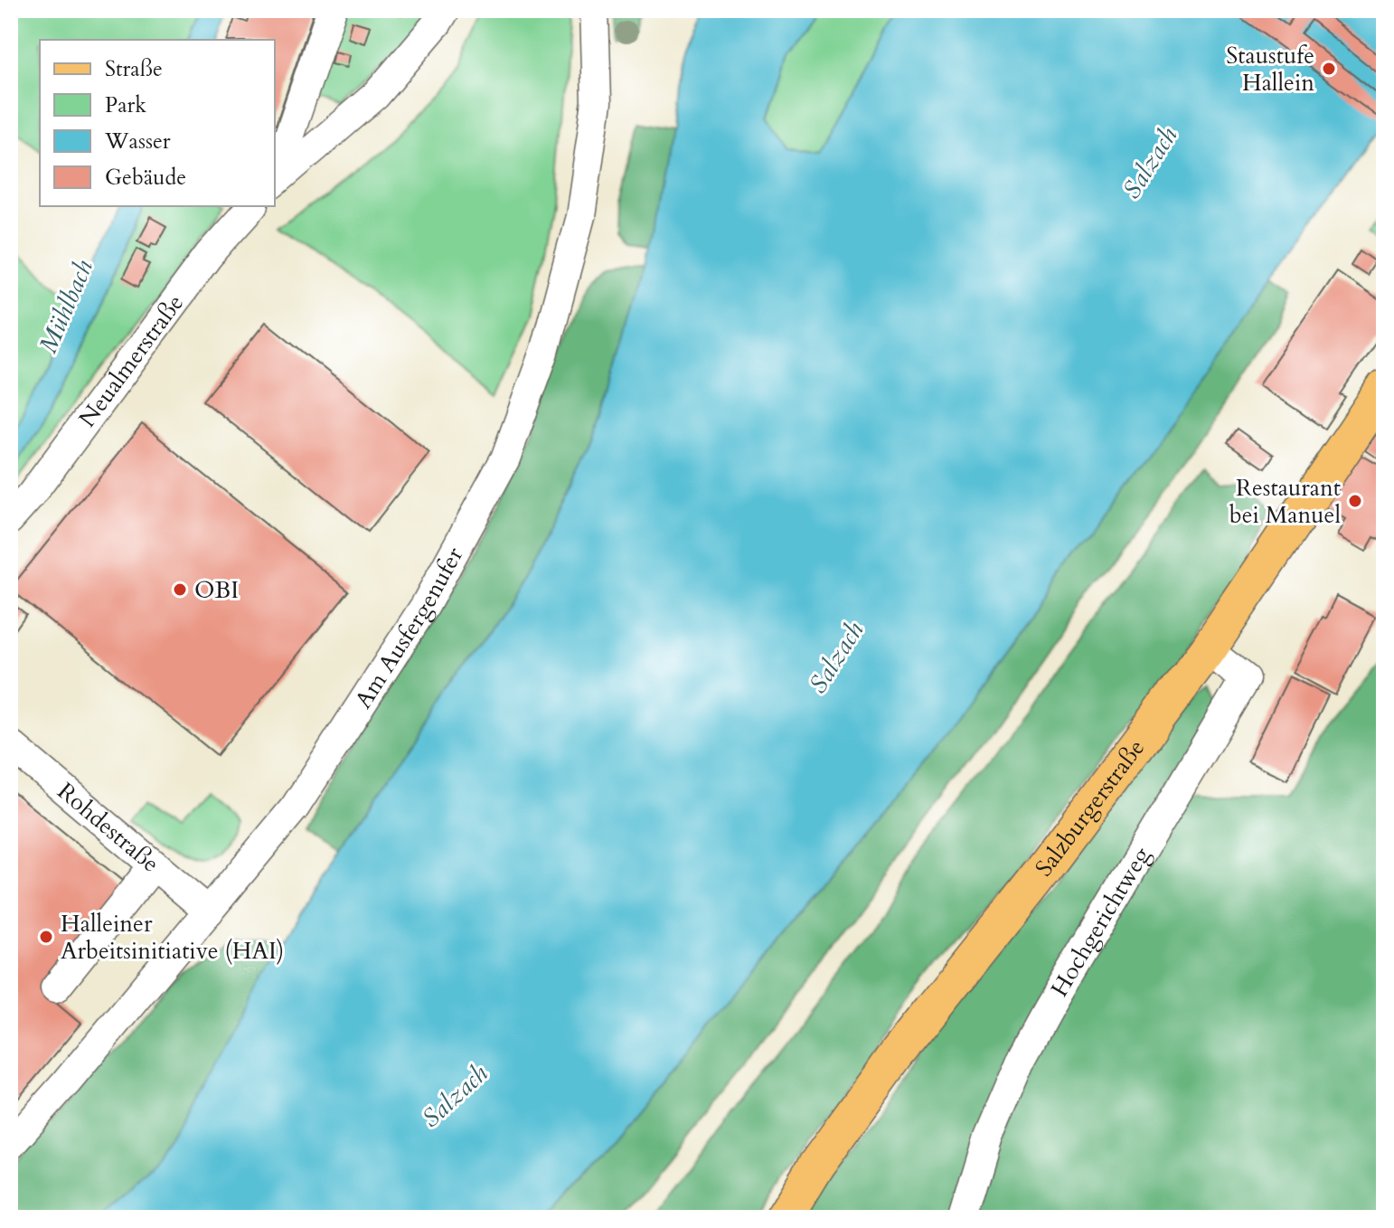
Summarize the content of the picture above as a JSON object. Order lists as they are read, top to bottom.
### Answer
{
  "streets": {
    "main road": ["Salzburgerstraße"],
    "street": [
      "Neualmerstraße",
      "Am Ausfergenufer",
      "Rohdestraße",
      "Hochgerichtweg"
    ]
  },
  "crossings": [
    ["Am Ausfergenufer", "Rohdestraße"],
    ["Salzburgerstraße", "Hochgerichtweg"]
  ],
  "water": ["Salzach", "Mühlbach"],
  "places": [
    "Staustufe Hallein",
    "Restaurant bei Manuel",
    "OBI",
    "Halleiner Arbeitsinitiative (HAI)"
  ],
  "legend": [
    "Straße",
    "Park",
    "Wasser",
    "Gebäude"
  ]
}
